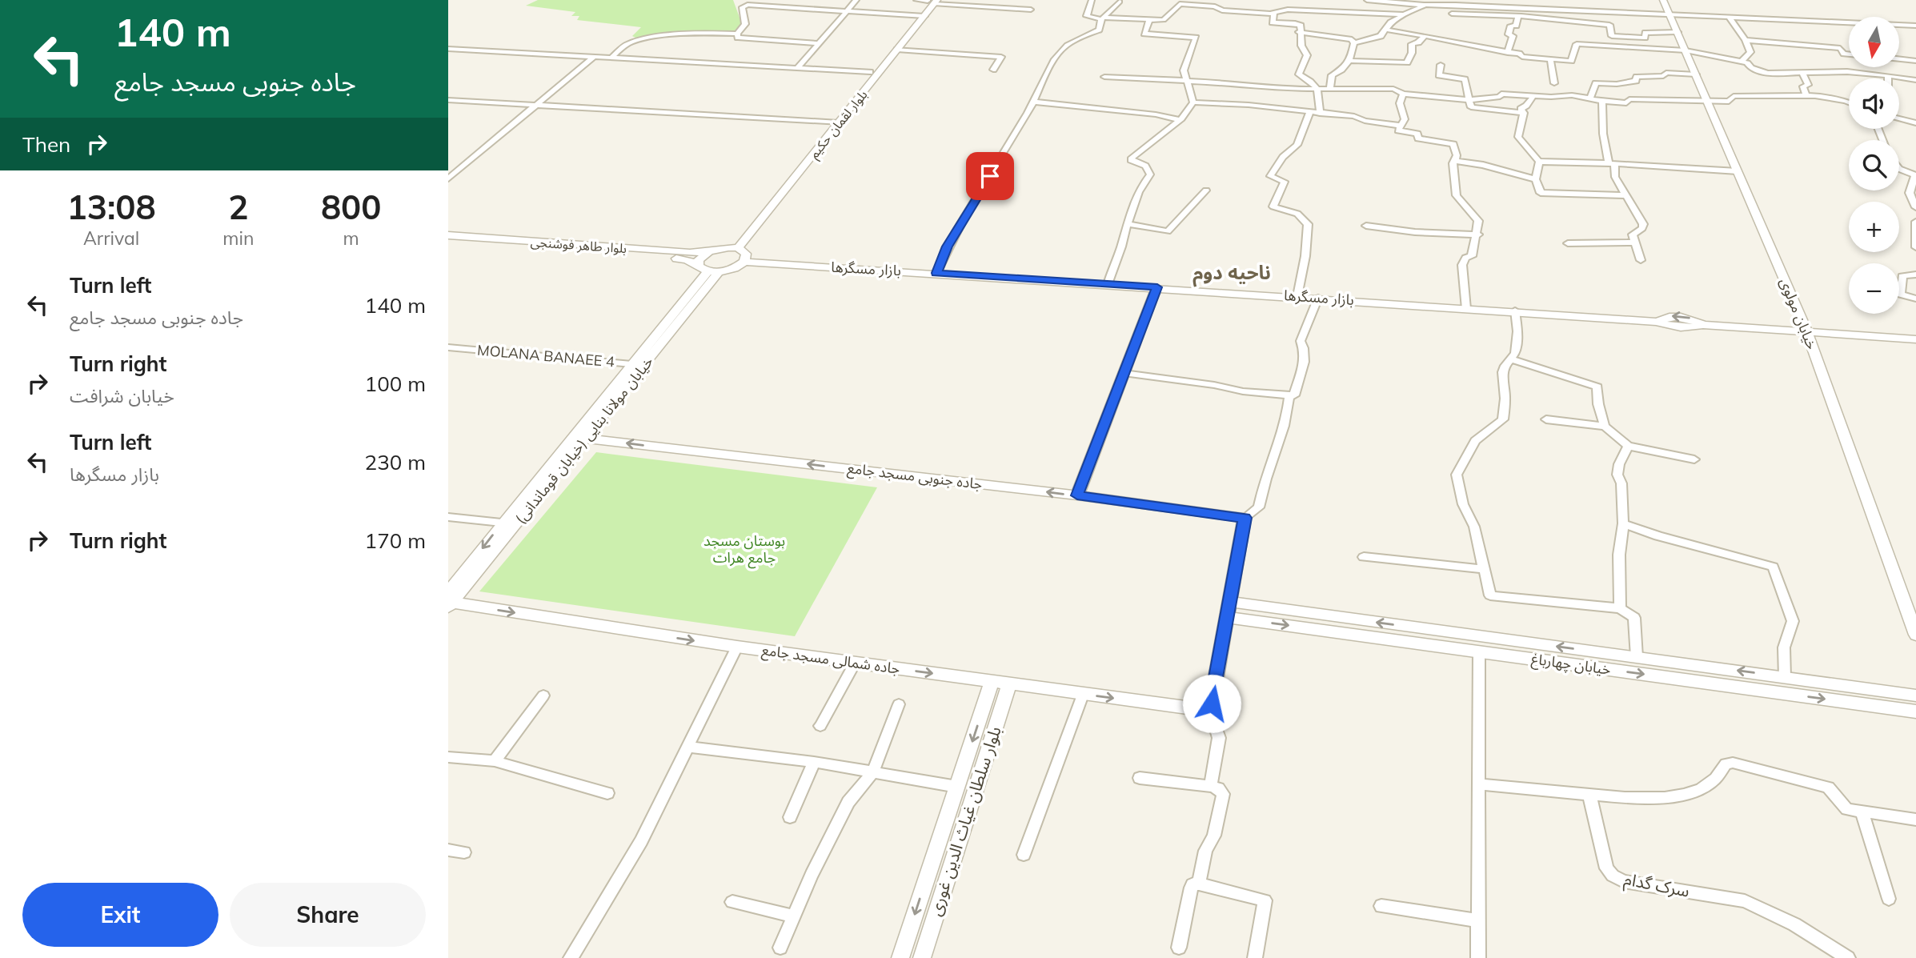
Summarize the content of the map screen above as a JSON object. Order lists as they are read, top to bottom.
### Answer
{
  "streets": {
    "street": [
      "بلوار لقمان حکیم",
      "بلوار طاهر فوشنجی",
      "بازار مسگرها",
      "خیابان مولوی",
      "MOLANA BANAEE 4",
      "خیابان مولانا بنایی (خیابان قوماندانی)",
      "جاده جنوبی مسجد جامع",
      "جاده شمالی مسجد جامع",
      "خیابان چهارباغ",
      "بلوار سلطان غیاث الدین غوری",
      "سرک گدام"
    ]
  },
  "crossings": [
    ["بلوار لقمان حکیم", "بلوار طاهر فوشنجی"],
    ["بلوار طاهر فوشنجی", "خیابان مولانا بنایی (خیابان قوماندانی)"],
    ["بازار مسگرها", "خیابان مولوی"],
    ["MOLANA BANAEE 4", "خیابان مولانا بنایی (خیابان قوماندانی)"],
    ["خیابان مولانا بنایی (خیابان قوماندانی)", "جاده جنوبی مسجد جامع"],
    ["خیابان مولانا بنایی (خیابان قوماندانی)", "جاده شمالی مسجد جامع"],
    ["جاده شمالی مسجد جامع", "بلوار سلطان غیاث الدین غوری"]
  ],
  "one_way": ["جاده جنوبی مسجد جامع"],
  "districts": ["ناحیه دوم"],
  "parks": ["بوستان مسجد جامع هرات"],
  "north": "bottom",
  "page": {
    "turn": ["140 m", "جاده جنوبی مسجد جامع"],
    "map_buttons": ["+", "−"],
    "then": "Then",
    "eta": [
      "13:08",
      "Arrival",
      "2",
      "min",
      "800",
      "m"
    ],
    "list": [
      {
        "name": "Turn left",
        "note": "جاده جنوبی مسجد جامع",
        "value": "140 m"
      },
      {
        "name": "Turn right",
        "note": "خیابان شرافت",
        "value": "100 m"
      },
      {
        "name": "Turn left",
        "note": "بازار مسگرها",
        "value": "230 m"
      },
      {
        "name": "Turn right",
        "value": "170 m"
      }
    ],
    "buttons": ["Exit", "Share"]
  }
}
